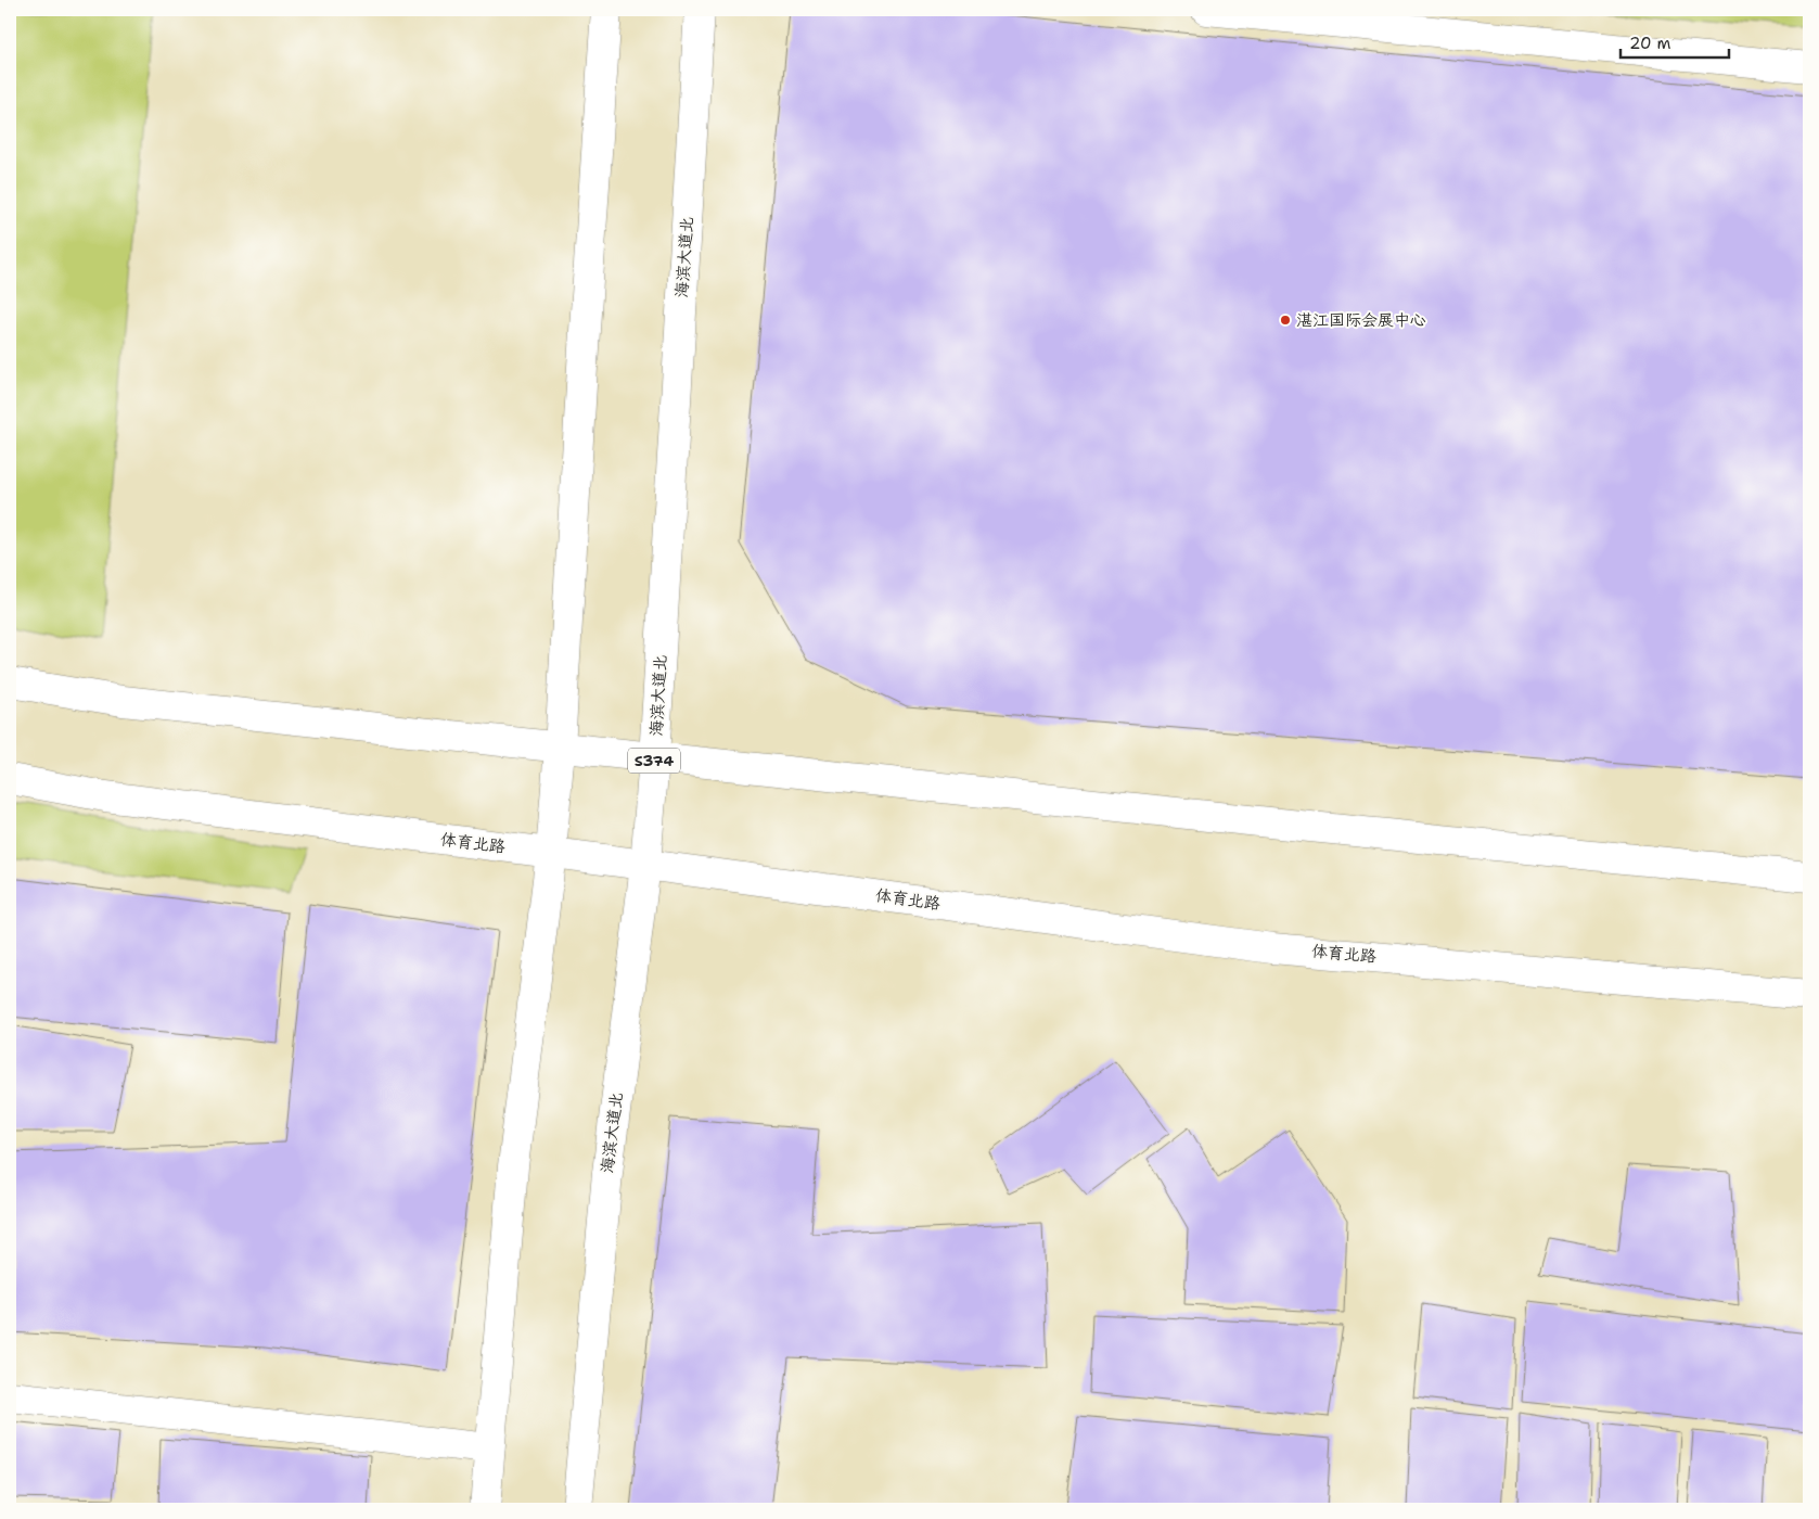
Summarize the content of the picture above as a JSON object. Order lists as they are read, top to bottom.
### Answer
{
  "streets": {
    "main road": ["海滨大道北", "S374", "体育北路"]
  },
  "crossings": [
    ["海滨大道北", "体育北路"]
  ],
  "places": ["湛江国际会展中心"],
  "scale_bar": "20 m"
}
